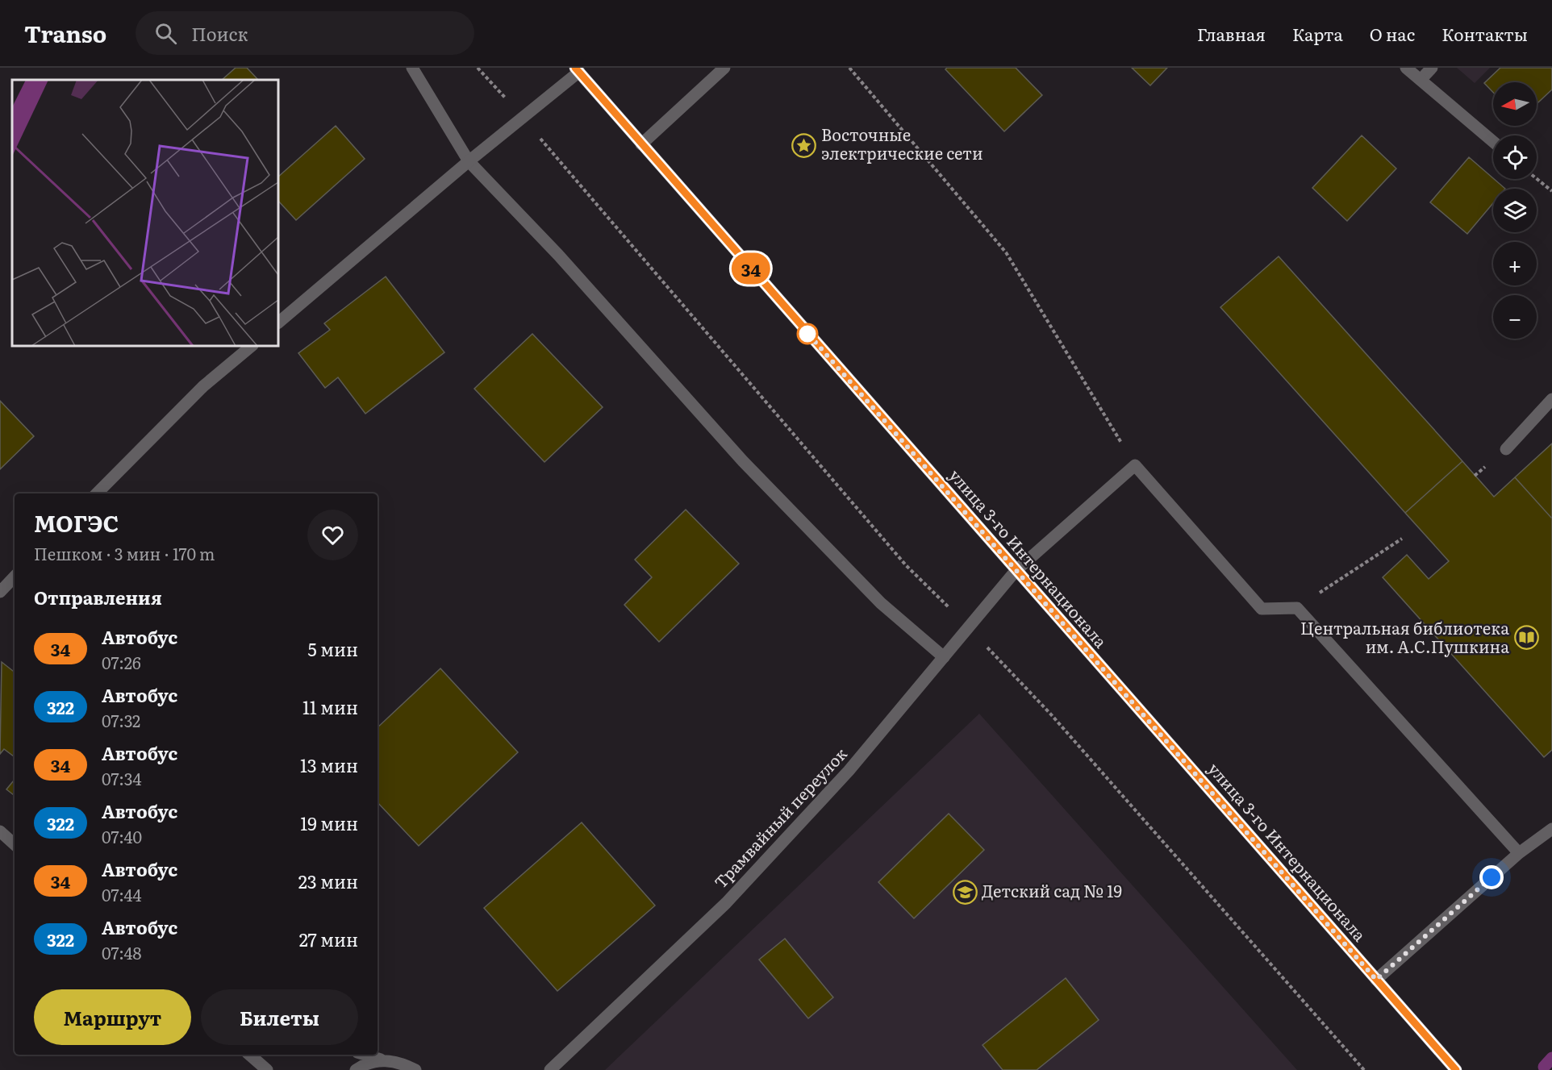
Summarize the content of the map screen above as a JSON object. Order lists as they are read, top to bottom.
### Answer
{
  "streets": {
    "main road": ["улица 3-го Интернационала"],
    "street": ["Трамвайный переулок"]
  },
  "crossings": [
    ["улица 3-го Интернационала", "Трамвайный переулок"]
  ],
  "places": {
    "place": ["Восточные электрические сети"],
    "library": ["Центральная библиотека им. А.С.Пушкина"],
    "school or university": ["Детский сад № 19"]
  },
  "lines": ["bus line 34"],
  "north": "left",
  "page": {
    "header": "Transo",
    "search": "Поиск",
    "nav": [
      "Главная",
      "Карта",
      "О нас",
      "Контакты"
    ],
    "on_map": "34",
    "map_buttons": ["+", "−"],
    "heading": [
      ["МОГЭС", "Пешком · 3 мин · 170 m"],
      "Отправления"
    ],
    "list": [
      {
        "mark": "34",
        "name": "Автобус",
        "note": "07:26",
        "value": "5 мин"
      },
      {
        "mark": "322",
        "name": "Автобус",
        "note": "07:32",
        "value": "11 мин"
      },
      {
        "mark": "34",
        "name": "Автобус",
        "note": "07:34",
        "value": "13 мин"
      },
      {
        "mark": "322",
        "name": "Автобус",
        "note": "07:40",
        "value": "19 мин"
      },
      {
        "mark": "34",
        "name": "Автобус",
        "note": "07:44",
        "value": "23 мин"
      },
      {
        "mark": "322",
        "name": "Автобус",
        "note": "07:48",
        "value": "27 мин"
      }
    ],
    "buttons": ["Маршрут", "Билеты"]
  }
}
